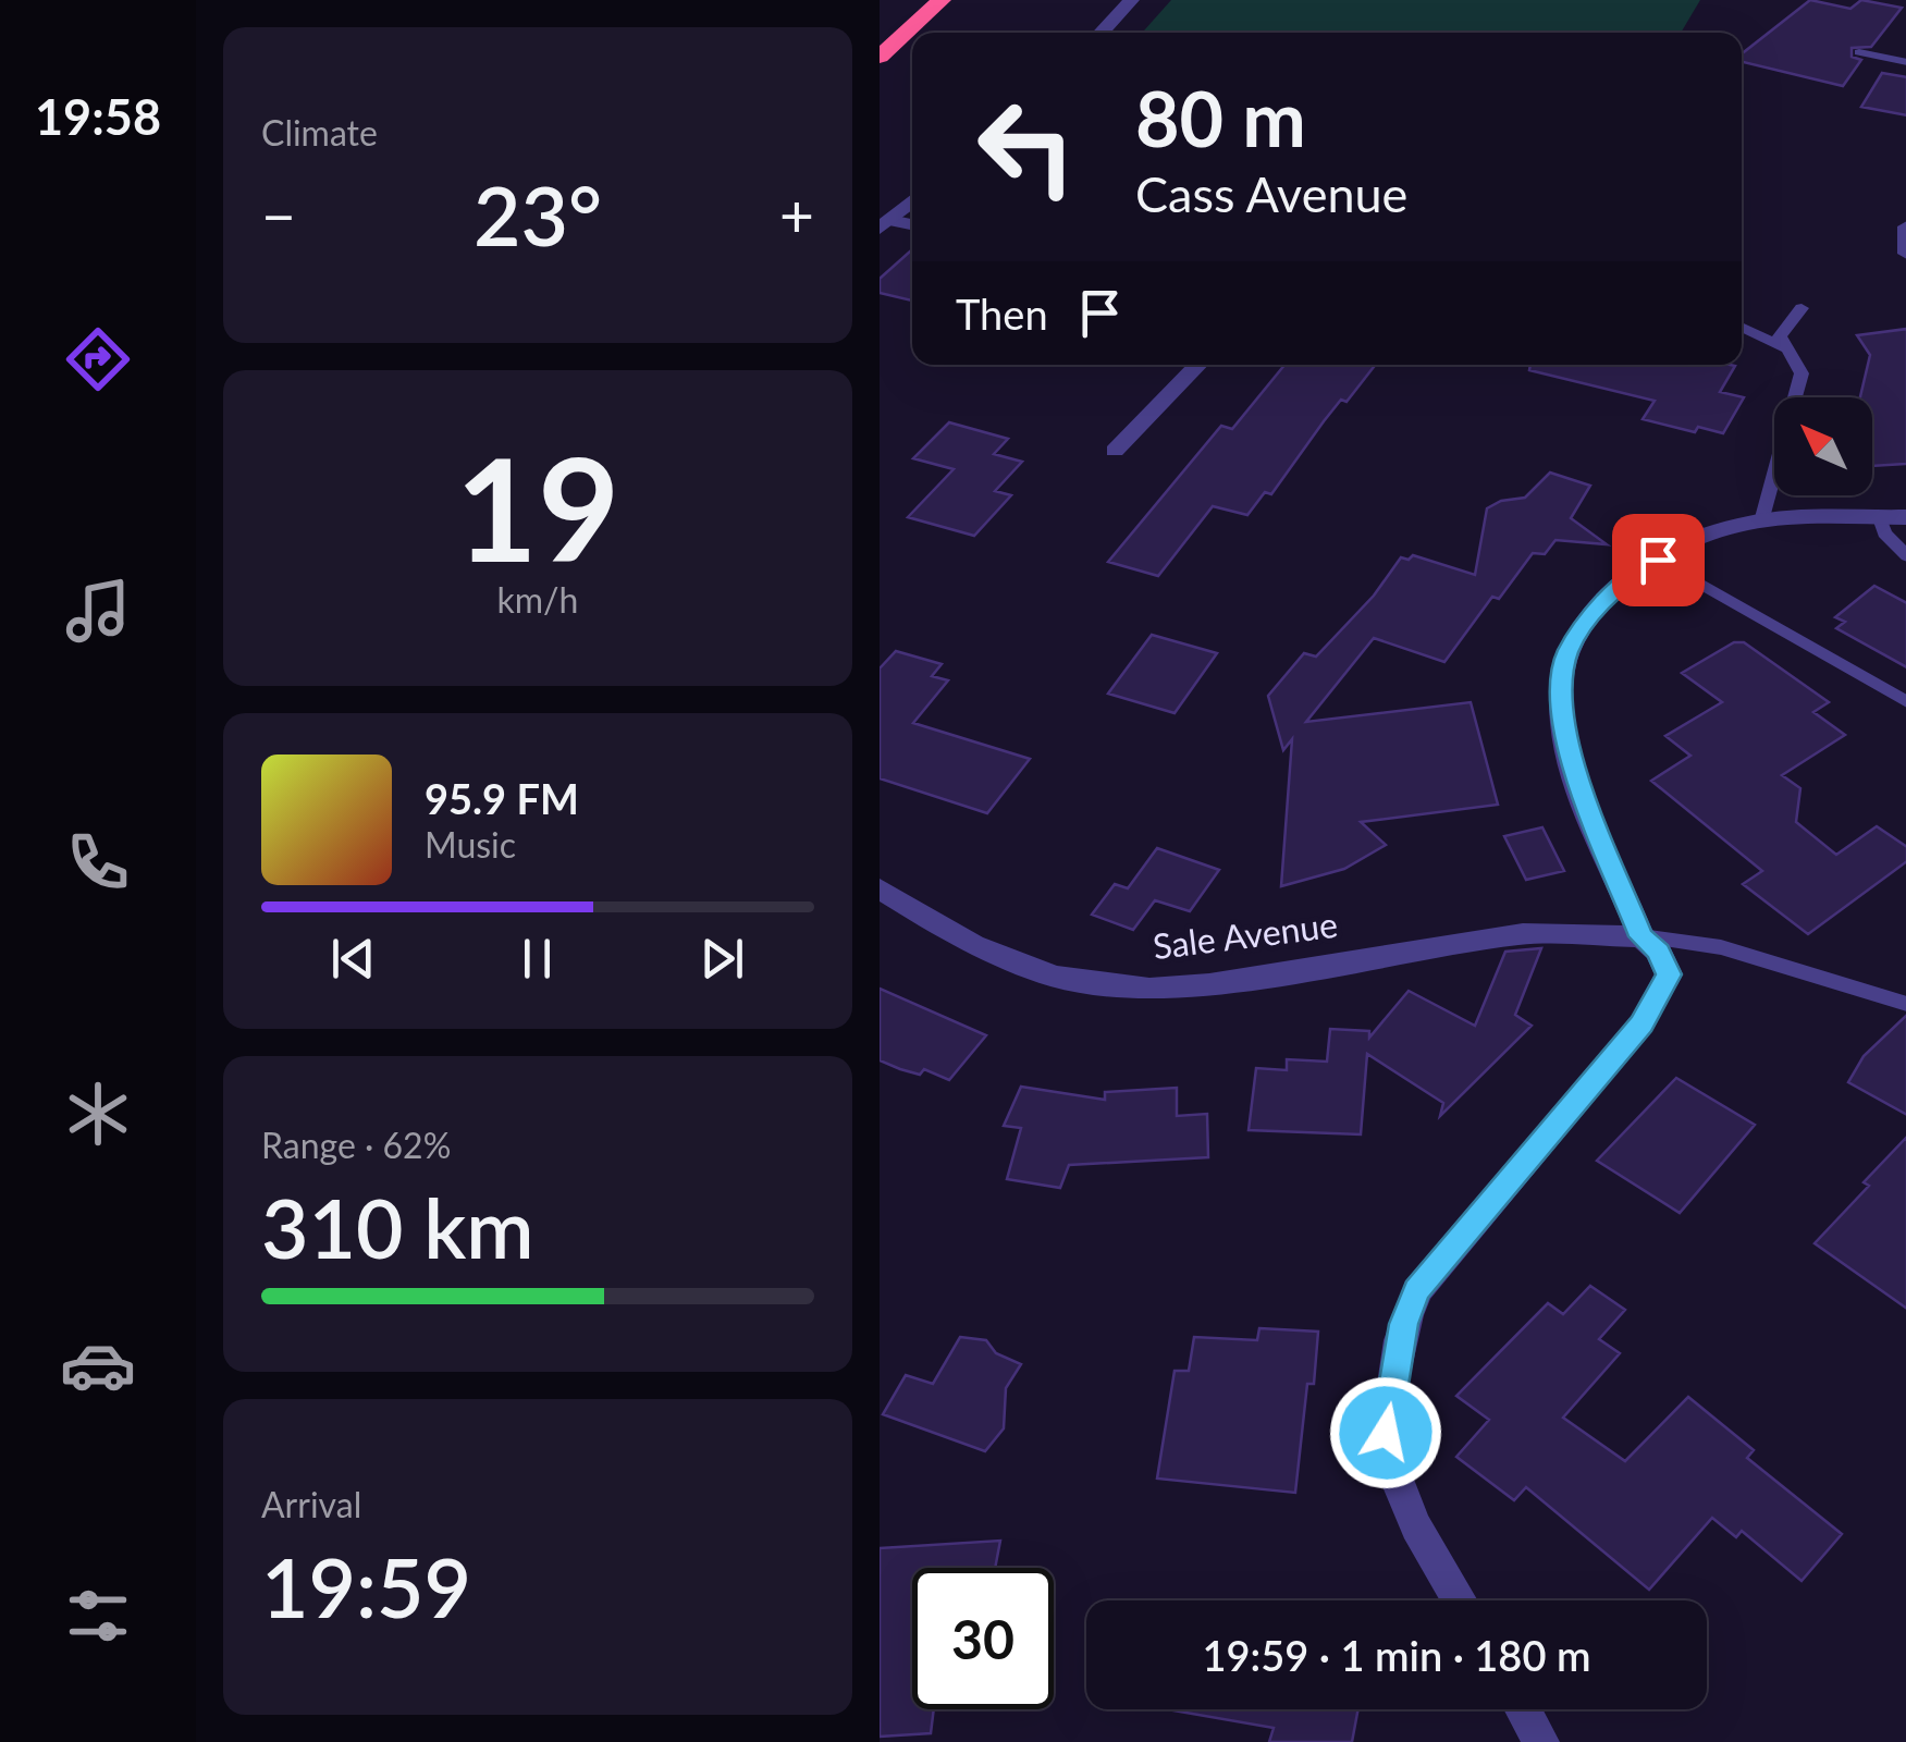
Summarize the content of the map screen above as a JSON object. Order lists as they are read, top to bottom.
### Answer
{
  "streets": {
    "street": ["Sale Avenue"]
  },
  "north": "top left",
  "page": {
    "tabs": "19:58",
    "tile": [
      "Climate",
      ["19", "km/h"],
      ["Range · 62%", "310 km"],
      ["Arrival", "19:59"]
    ],
    "turn": ["80 m", "Cass Avenue"],
    "heat": ["−", "23°", "+"],
    "then": "Then",
    "song": ["95.9 FM", "Music"],
    "limit": "30",
    "trip": "19:59 · 1 min · 180 m"
  }
}
